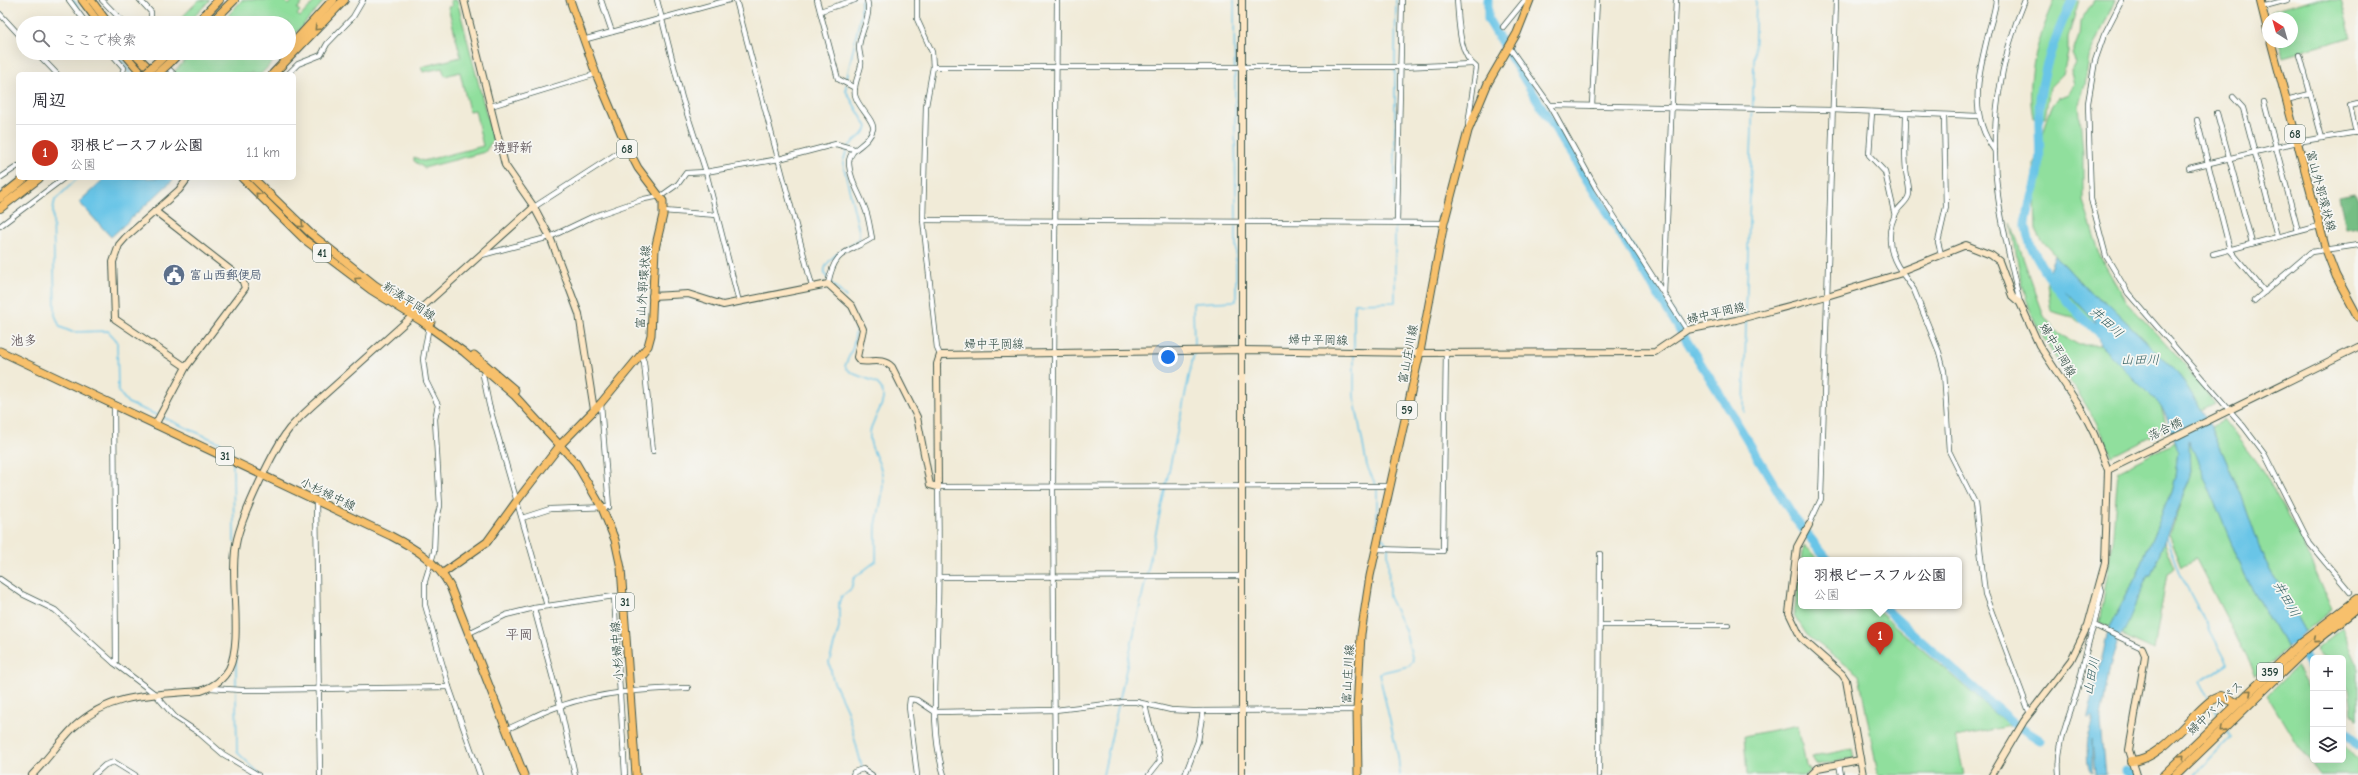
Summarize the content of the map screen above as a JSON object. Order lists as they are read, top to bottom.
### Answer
{
  "streets": {
    "highway": ["359", "婦中バイパス"],
    "main road": [
      "68",
      "富山外郭環状線",
      "41",
      "新湊平岡線",
      "富山庄川線",
      "59",
      "31",
      "小杉婦中線"
    ],
    "street": ["婦中平岡線", "落合橋"]
  },
  "crossings": [
    ["富山外郭環状線", "新湊平岡線"],
    ["富山外郭環状線", "小杉婦中線"],
    ["新湊平岡線", "小杉婦中線"],
    ["婦中平岡線", "富山庄川線"],
    ["婦中平岡線", "落合橋"]
  ],
  "districts": ["境野新", "池多", "平岡"],
  "water": ["井田川", "山田川"],
  "places": {
    "public building": ["富山西郵便局"]
  },
  "north": "top left",
  "page": {
    "search": "ここで検索",
    "heading": "周辺",
    "list": [
      {
        "mark": "1",
        "name": "羽根ピースフル公園",
        "note": "公園",
        "value": "1.1 km"
      }
    ],
    "popup": ["羽根ピースフル公園", "公園"],
    "pins": "1",
    "map_buttons": ["+", "−"]
  }
}
